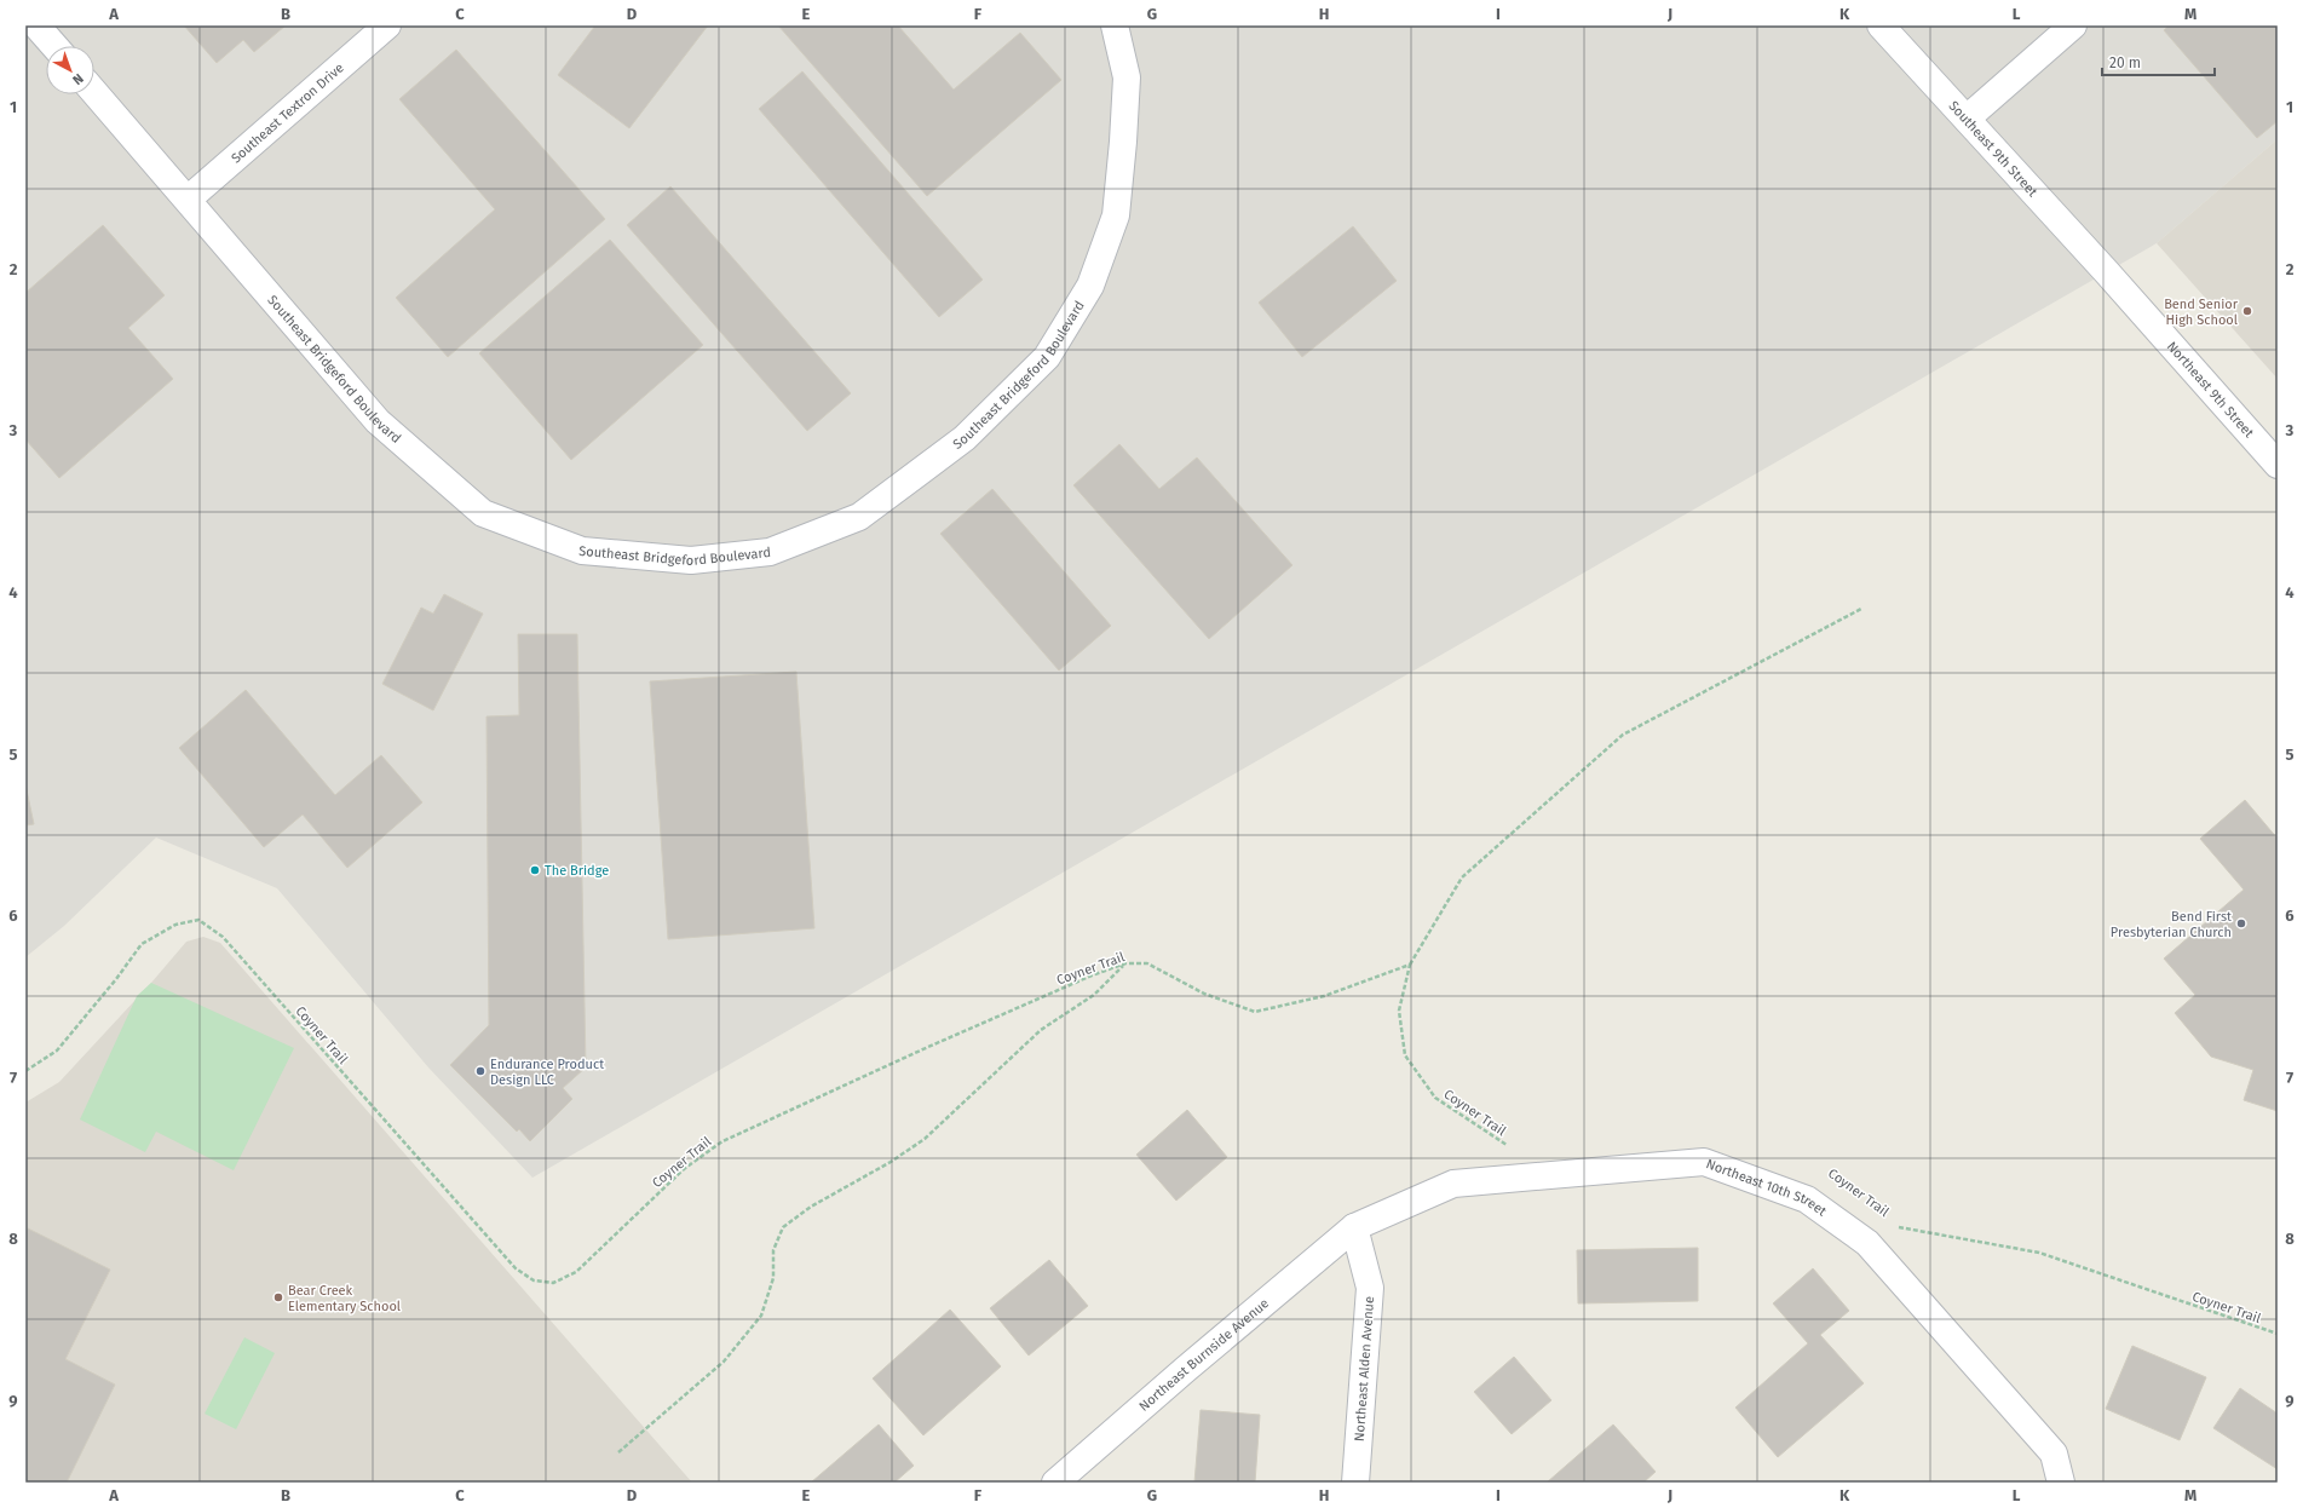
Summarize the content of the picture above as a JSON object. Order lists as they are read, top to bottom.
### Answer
{
  "streets": {
    "street": [
      "Southeast Textron Drive",
      "Southeast 9th Street",
      "Southeast Bridgeford Boulevard",
      "Northeast 9th Street",
      "Northeast 10th Street",
      "Northeast Burnside Avenue",
      "Northeast Alden Avenue"
    ],
    "path": ["Coyner Trail"]
  },
  "crossings": [
    ["Southeast Textron Drive", "Southeast Bridgeford Boulevard"],
    ["Southeast 9th Street", "Northeast 9th Street"],
    ["Northeast 10th Street", "Northeast Burnside Avenue"],
    ["Northeast 10th Street", "Northeast Alden Avenue"],
    ["Northeast Burnside Avenue", "Northeast Alden Avenue"]
  ],
  "places": [
    "Bend Senior High School",
    "The Bridge",
    "Bend First Presbyterian Church",
    "Endurance Product Design LLC",
    "Bear Creek Elementary School"
  ],
  "scale_bar": "20 m",
  "north": "bottom right",
  "grid": {
    "columns": [
      "A",
      "B",
      "C",
      "D",
      "E",
      "F",
      "G",
      "H",
      "I",
      "J",
      "K",
      "L",
      "M"
    ],
    "rows": [
      "1",
      "2",
      "3",
      "4",
      "5",
      "6",
      "7",
      "8",
      "9"
    ]
  }
}
